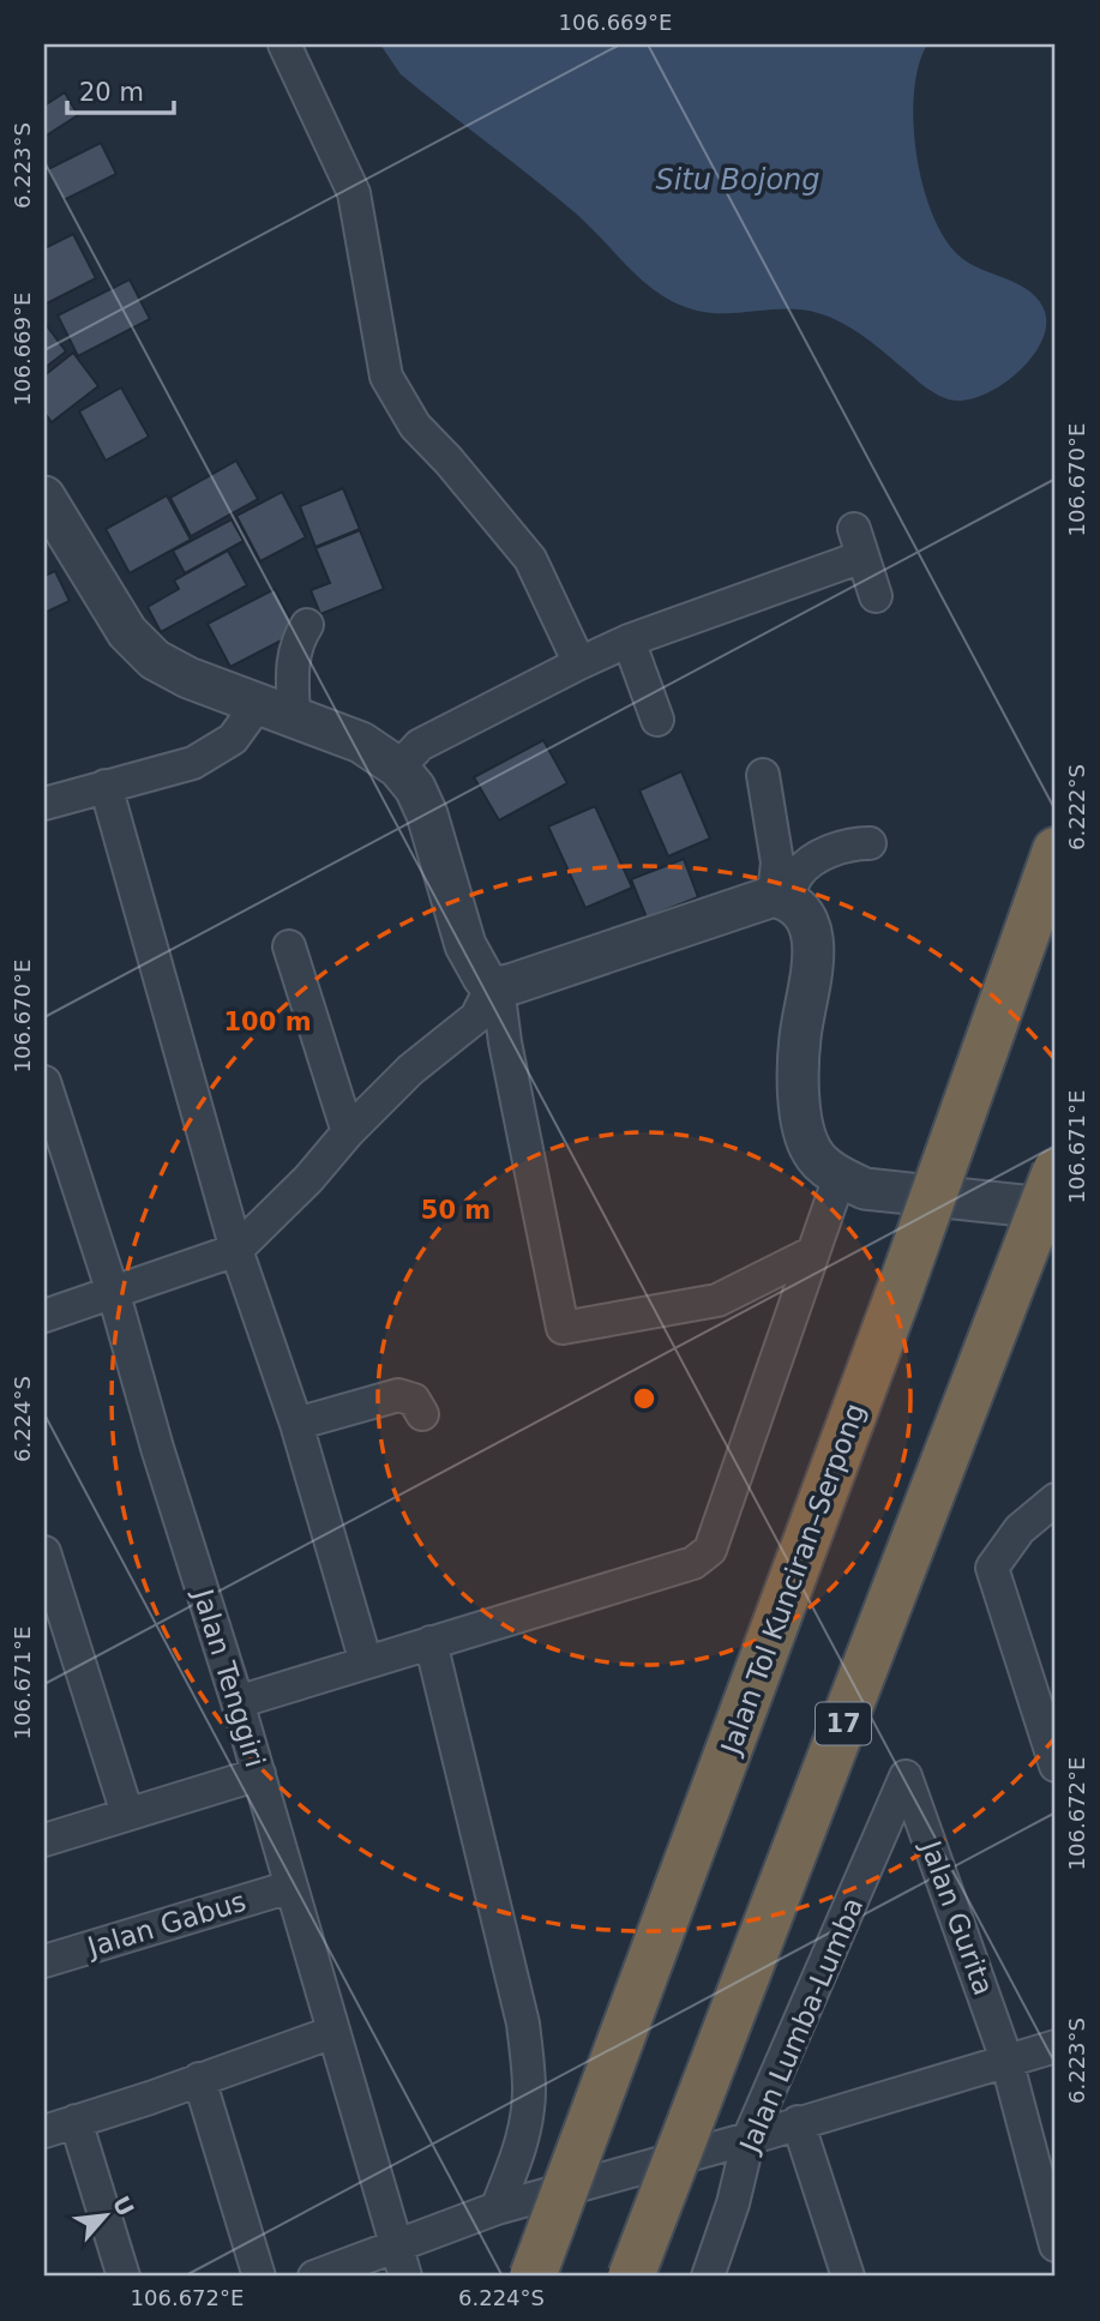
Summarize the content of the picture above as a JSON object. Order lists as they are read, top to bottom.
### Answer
{
  "streets": {
    "highway": ["Jalan Tol Kunciran–Serpong", "17"],
    "street": [
      "Jalan Tenggiri",
      "Jalan Gurita",
      "Jalan Gabus",
      "Jalan Lumba-Lumba"
    ]
  },
  "crossings": [
    ["Jalan Tenggiri", "Jalan Gabus"],
    ["Jalan Gurita", "Jalan Lumba-Lumba"]
  ],
  "water": ["Situ Bojong"],
  "scale_bar": "20 m",
  "north": "top right",
  "coordinates": [
    "106.669°E",
    "6.223°S",
    "106.670°E",
    "6.222°S",
    "106.671°E",
    "6.224°S",
    "106.672°E"
  ],
  "rings": ["100 m", "50 m"]
}
